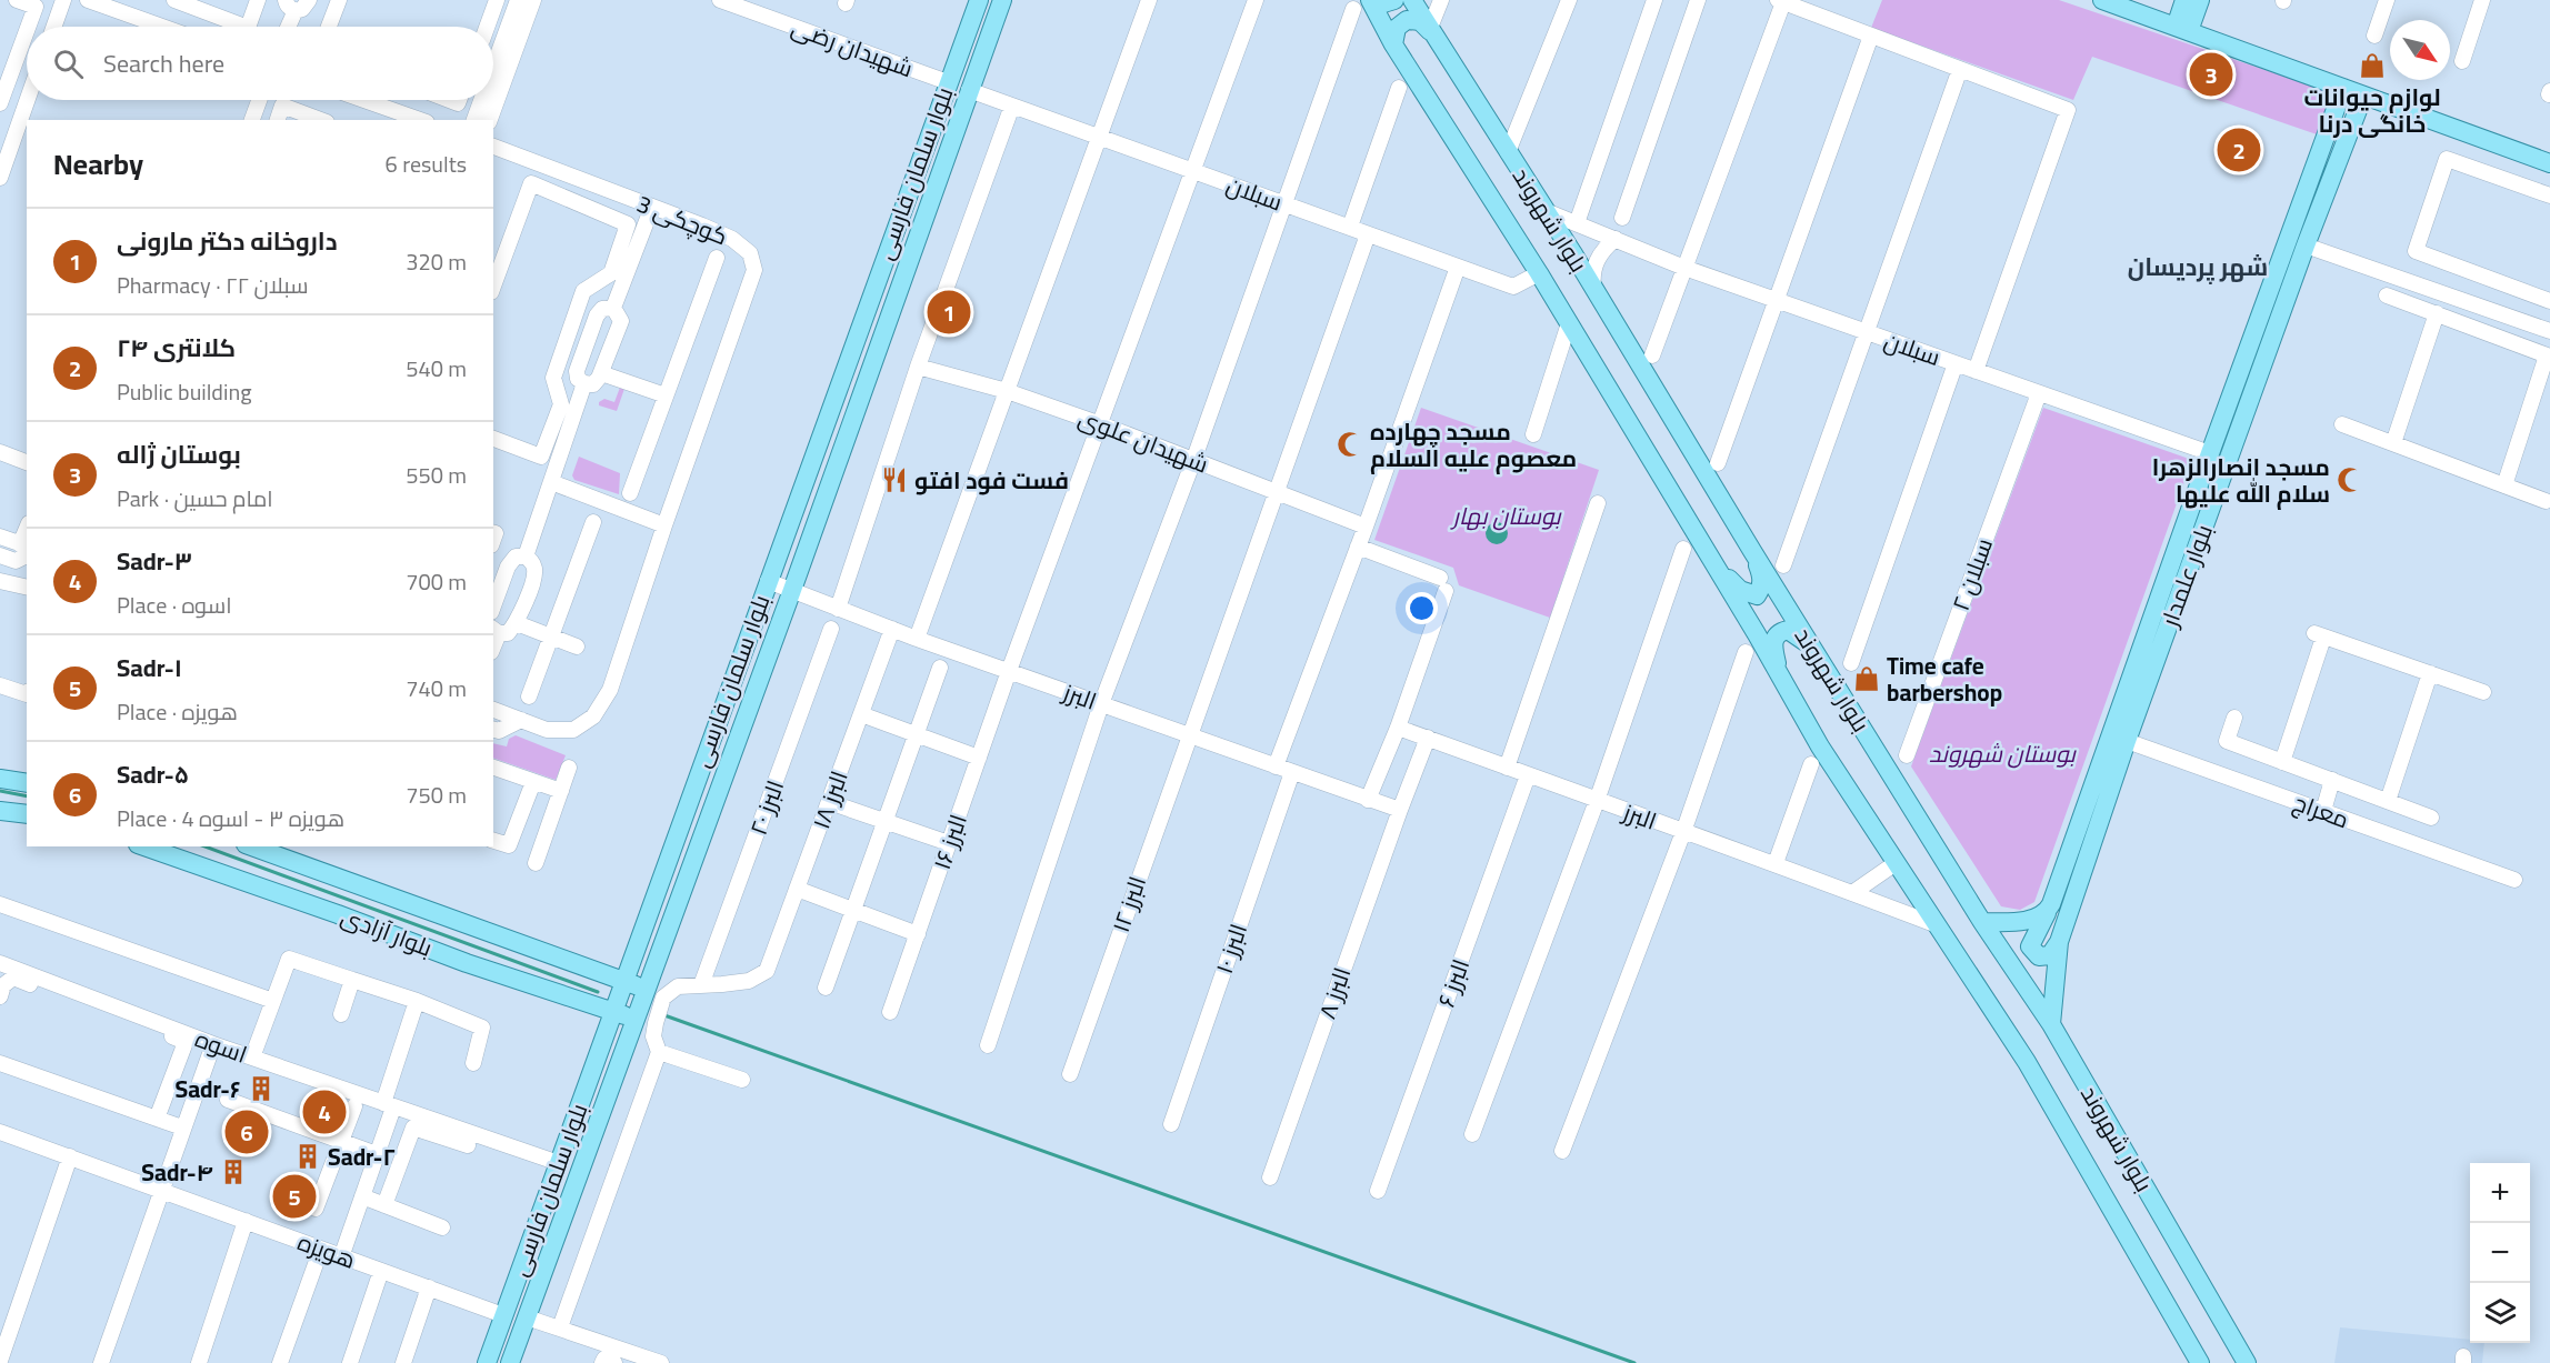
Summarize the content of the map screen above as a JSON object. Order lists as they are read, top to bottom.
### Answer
{
  "streets": {
    "main road": [
      "بلوار سلمان فارسی",
      "بلوار شهروند",
      "بلوار علمدار",
      "بلوار آزادی"
    ],
    "street": [
      "شهیدان رضی",
      "سبلان",
      "کوچکی 3",
      "شهیدان علوی",
      "سبلان ۲",
      "البرز",
      "البرز ۱۸",
      "البرز ۲۰",
      "معراج",
      "البرز ۱۶",
      "البرز ۱۲",
      "البرز ۱۰",
      "البرز ۶",
      "البرز ۸",
      "اسوه",
      "هویزه"
    ]
  },
  "crossings": [
    ["شهیدان رضی", "بلوار سلمان فارسی"],
    ["بلوار سلمان فارسی", "سبلان"],
    ["بلوار سلمان فارسی", "البرز"],
    ["بلوار سلمان فارسی", "بلوار آزادی"],
    ["بلوار سلمان فارسی", "اسوه"],
    ["بلوار سلمان فارسی", "هویزه"],
    ["سبلان", "بلوار شهروند"],
    ["سبلان", "سبلان ۲"],
    ["سبلان", "بلوار علمدار"],
    ["سبلان", "البرز ۱۶"],
    ["سبلان", "البرز ۱۲"],
    ["بلوار شهروند", "بلوار علمدار"],
    ["بلوار شهروند", "البرز"],
    ["شهیدان علوی", "البرز ۱۶"],
    ["شهیدان علوی", "البرز ۱۲"],
    ["بلوار علمدار", "معراج"],
    ["البرز", "البرز ۱۸"],
    ["البرز", "البرز ۱۶"],
    ["البرز", "البرز ۱۲"],
    ["البرز", "البرز ۱۰"],
    ["البرز", "البرز ۶"],
    ["البرز", "البرز ۸"],
    ["البرز ۱۸", "البرز ۲۰"]
  ],
  "districts": ["شهر پردیسان"],
  "parks": ["بوستان بهار", "بوستان شهروند"],
  "places": {
    "shop": ["لوازم حیوانات خانگی درنا", "Time cafe barbershop"],
    "mosque": ["مسجد چهارده معصوم علیه السلام", "مسجد انصارالزهرا سلام الله علیها"],
    "restaurant": ["فست فود افتو"],
    "building": ["Sadr-۶", "Sadr-۲", "Sadr-۴"]
  },
  "north": "bottom right",
  "page": {
    "search": "Search here",
    "pins": [
      "3",
      "2",
      "1",
      "4",
      "6",
      "5"
    ],
    "heading": ["Nearby", "6 results"],
    "list": [
      {
        "mark": "1",
        "name": "داروخانه دکتر مارونی",
        "note": "Pharmacy · سبلان ۲۲",
        "value": "320 m"
      },
      {
        "mark": "2",
        "name": "کلانتری ۲۴",
        "note": "Public building",
        "value": "540 m"
      },
      {
        "mark": "3",
        "name": "بوستان ژاله",
        "note": "Park · امام حسین",
        "value": "550 m"
      },
      {
        "mark": "4",
        "name": "Sadr-۳",
        "note": "Place · اسوه",
        "value": "700 m"
      },
      {
        "mark": "5",
        "name": "Sadr-۱",
        "note": "Place · هویزه",
        "value": "740 m"
      },
      {
        "mark": "6",
        "name": "Sadr-۵",
        "note": "Place · هویزه ۳ - اسوه 4",
        "value": "750 m"
      }
    ],
    "map_buttons": ["+", "−"]
  }
}
